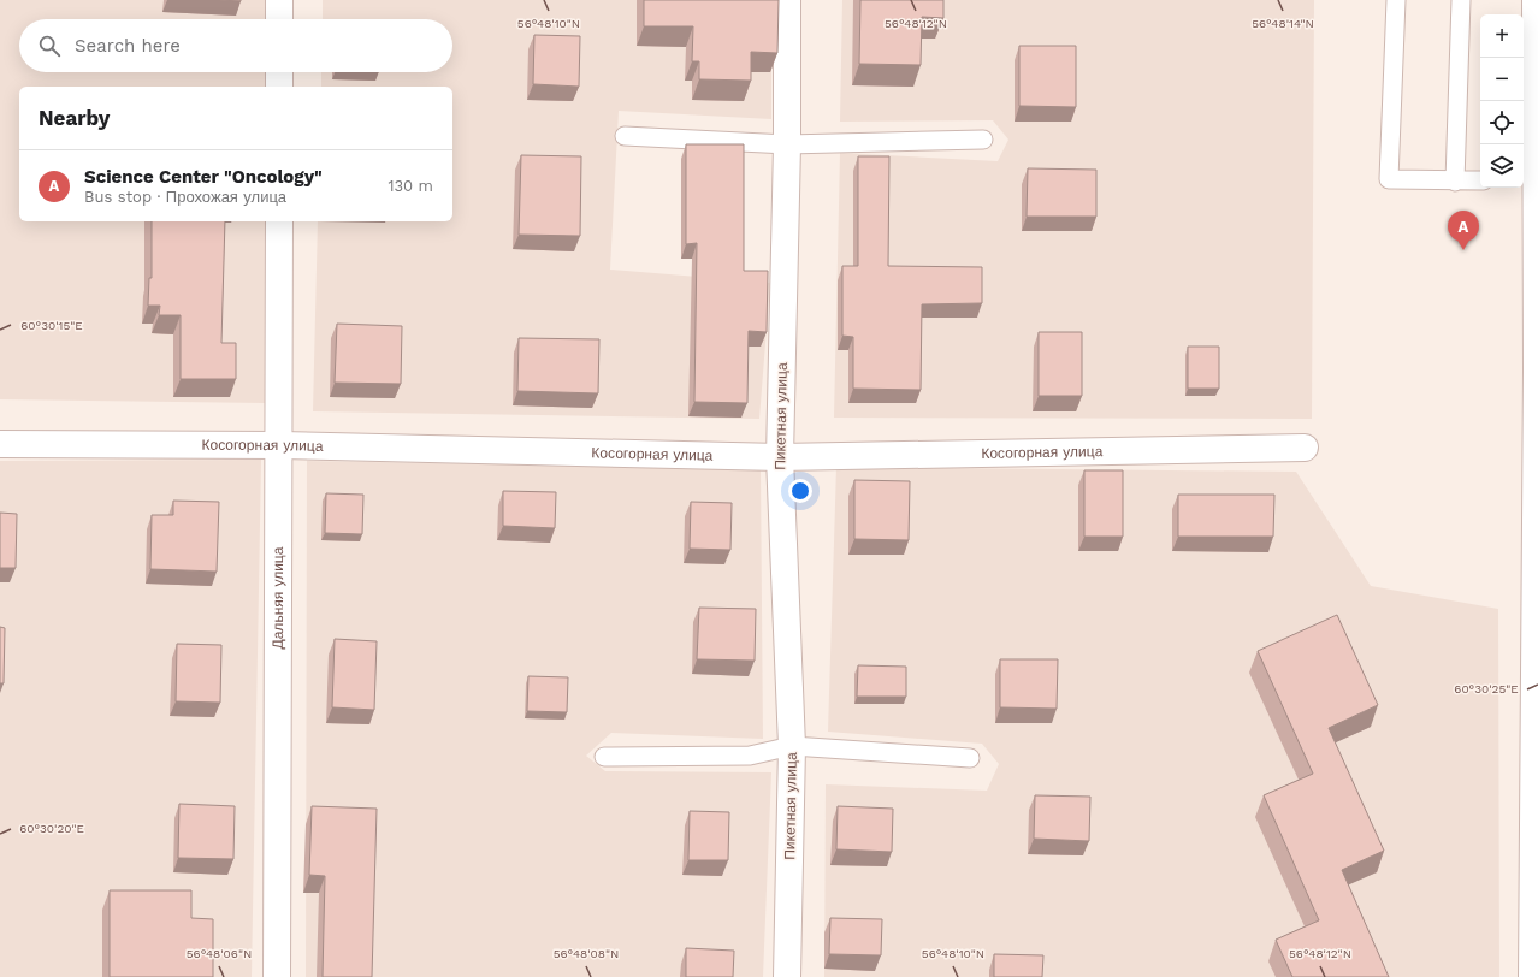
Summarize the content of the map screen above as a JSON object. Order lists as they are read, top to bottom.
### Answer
{
  "streets": {
    "street": ["Пикетная улица", "Косогорная улица", "Дальняя улица"]
  },
  "crossings": [
    ["Пикетная улица", "Косогорная улица"],
    ["Косогорная улица", "Дальняя улица"]
  ],
  "page": {
    "map_buttons": ["+", "−"],
    "search": "Search here",
    "heading": "Nearby",
    "list": [
      {
        "mark": "A",
        "name": "Science Center \"Oncology\"",
        "note": "Bus stop · Прохожая улица",
        "value": "130 m"
      }
    ],
    "pins": "A"
  },
  "coordinates": [
    "56°48'10\"N",
    "56°48'12\"N",
    "56°48'14\"N",
    "60°30'15\"E",
    "60°30'25\"E",
    "60°30'20\"E",
    "56°48'06\"N",
    "56°48'08\"N"
  ]
}
